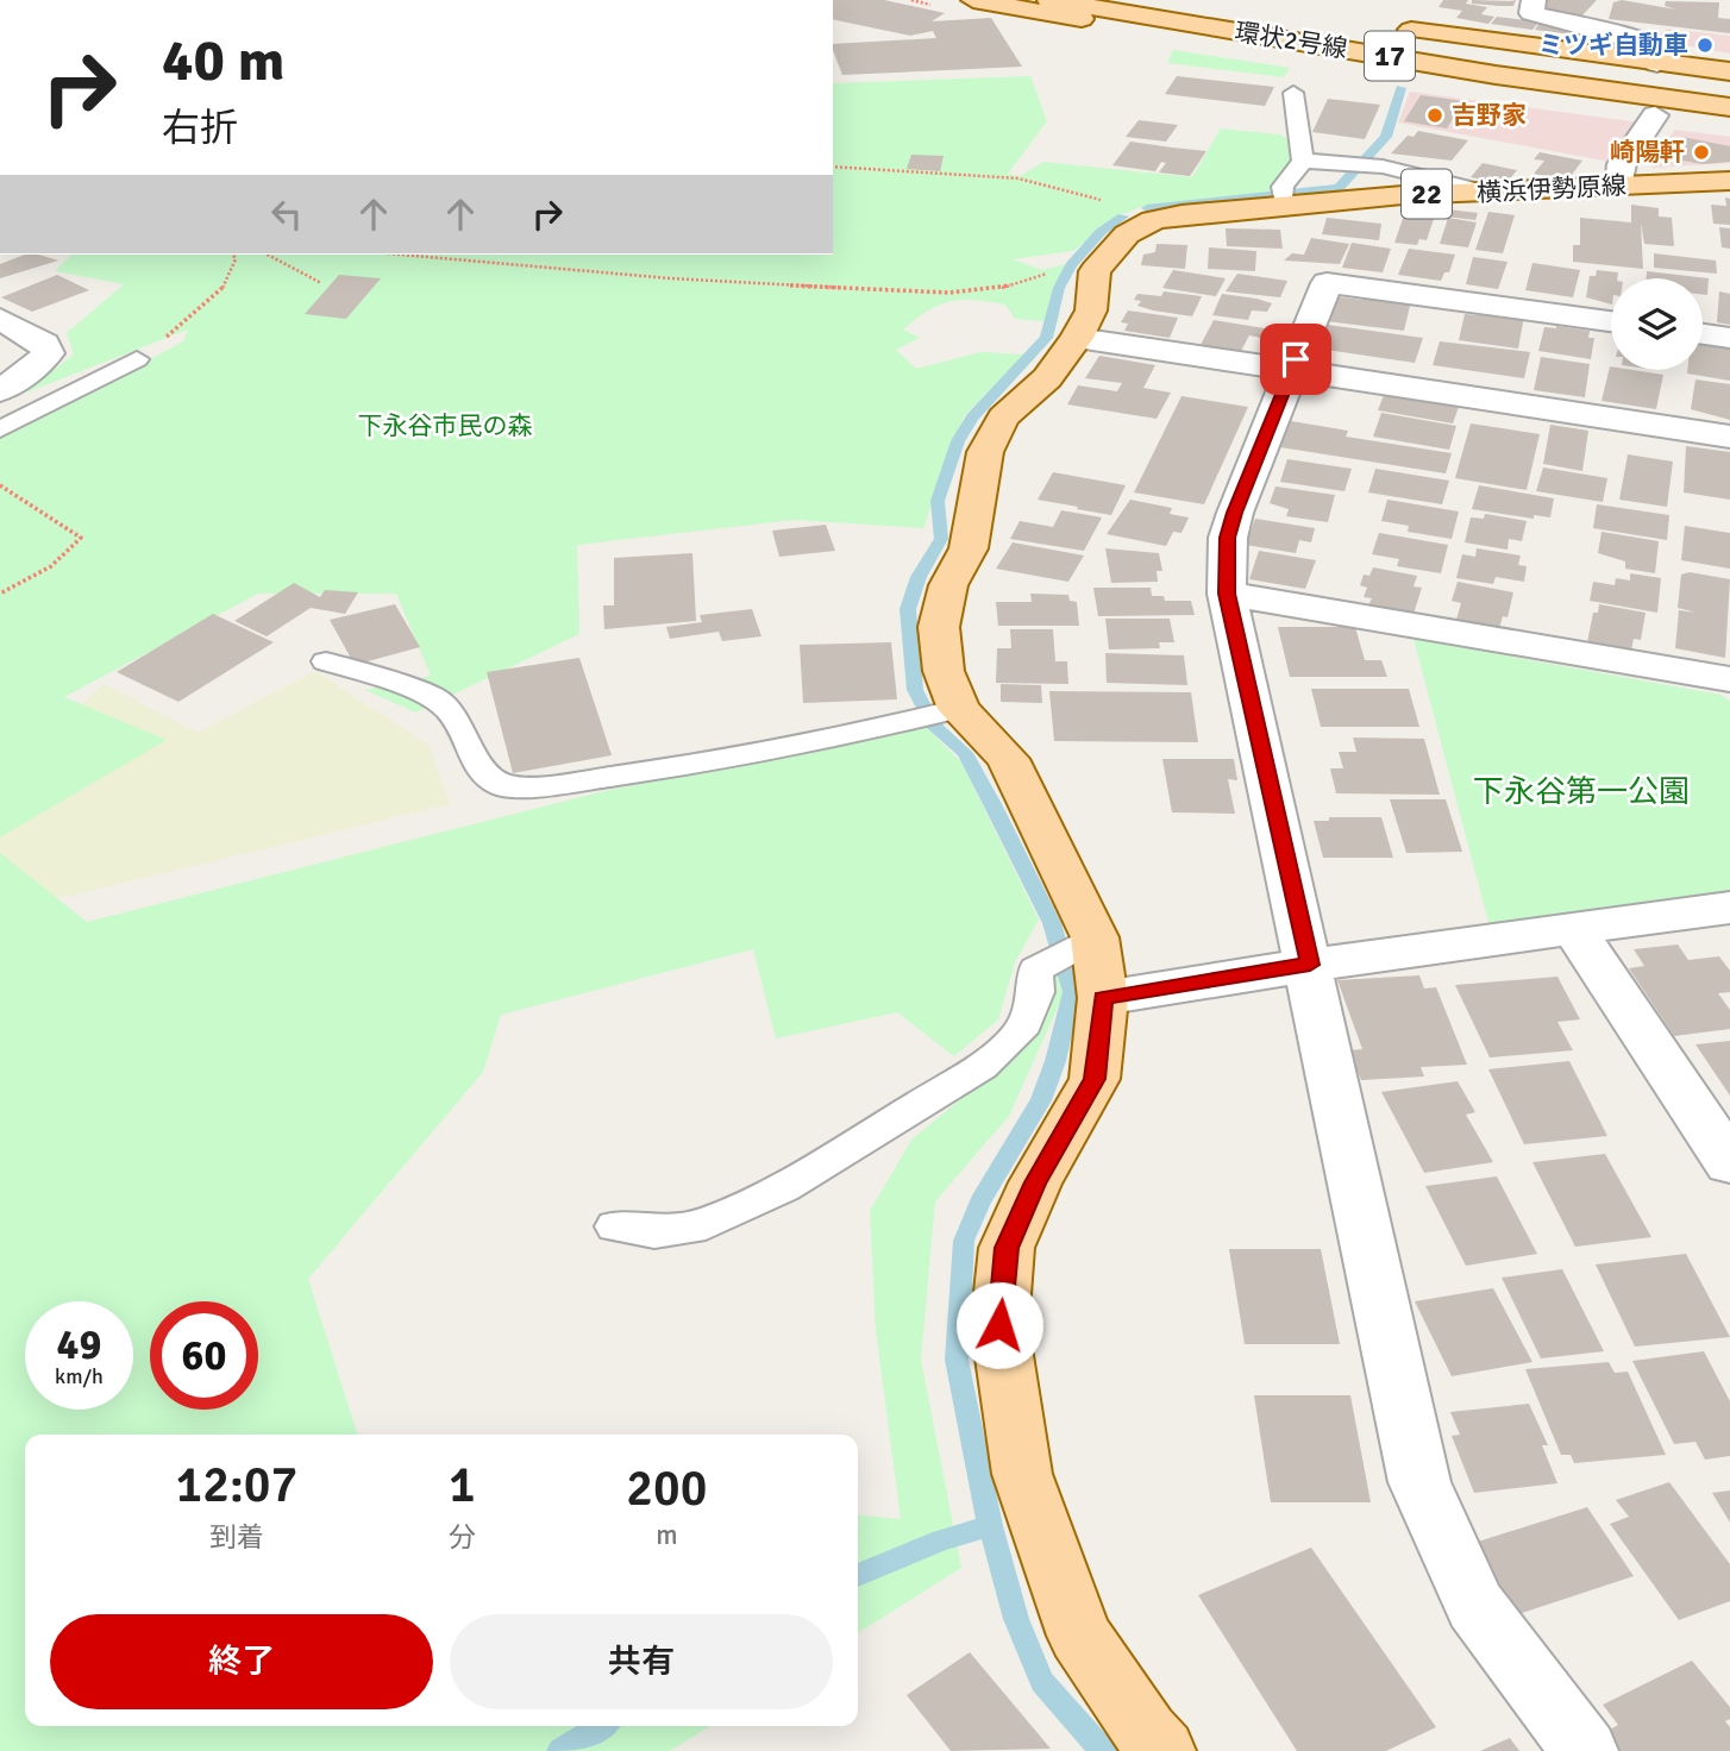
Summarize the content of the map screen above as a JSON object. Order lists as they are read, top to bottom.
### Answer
{
  "streets": {
    "main road": [
      "環状2号線",
      "17",
      "横浜伊勢原線",
      "22"
    ]
  },
  "parks": ["下永谷市民の森", "下永谷第一公園"],
  "places": ["ミツギ自動車", "吉野家", "崎陽軒"],
  "page": {
    "turn": ["40 m", "右折"],
    "speed": "49 km/h",
    "limit": "60",
    "eta": [
      "12:07",
      "到着",
      "1",
      "分",
      "200",
      "m"
    ],
    "buttons": ["終了", "共有"]
  }
}
